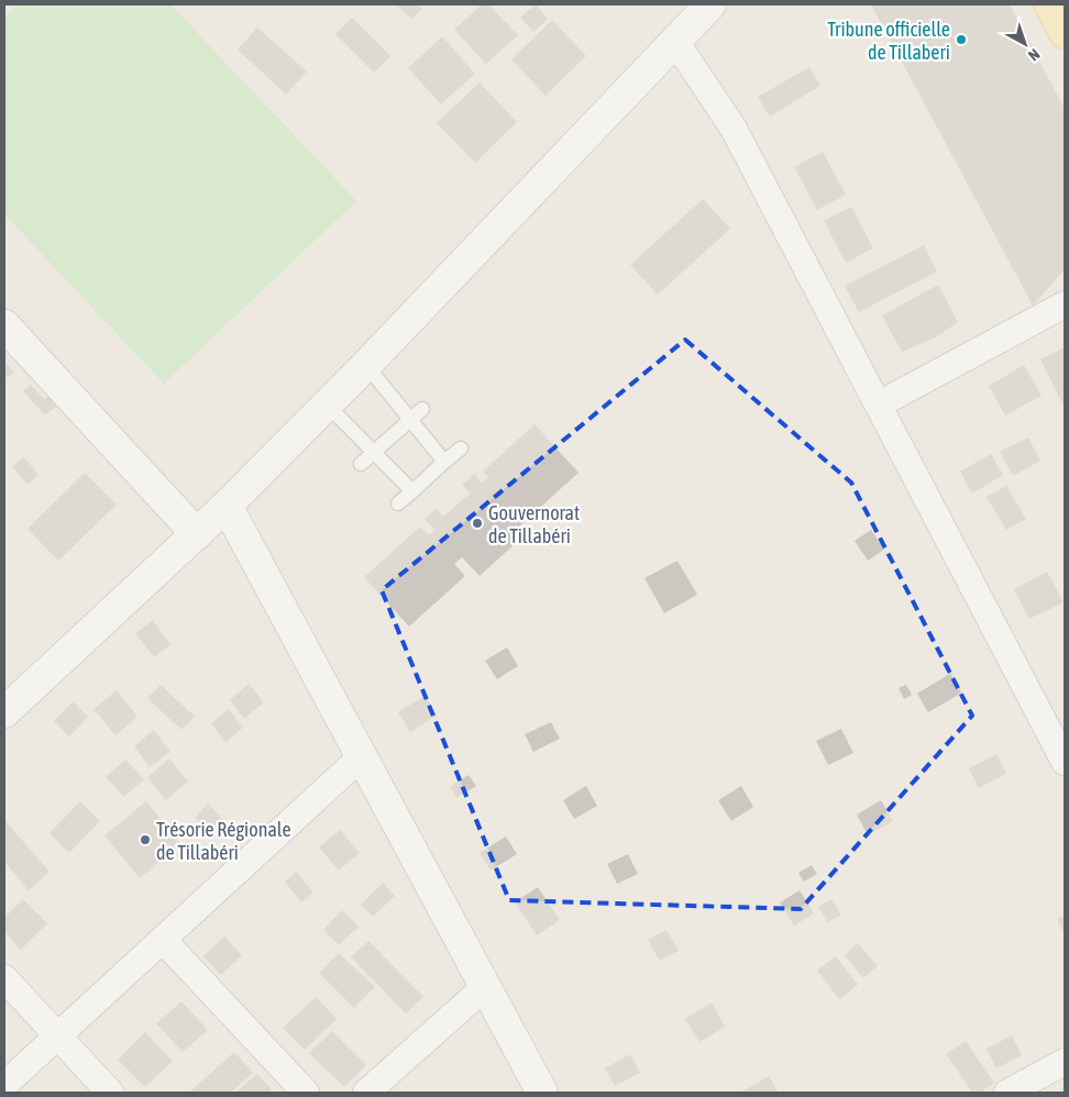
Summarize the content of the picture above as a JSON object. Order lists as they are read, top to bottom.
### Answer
{
  "places": ["Tribune officielle de Tillaberi", "Gouvernorat de Tillabéri", "Trésorie Régionale de Tillabéri"],
  "north": "bottom right"
}
